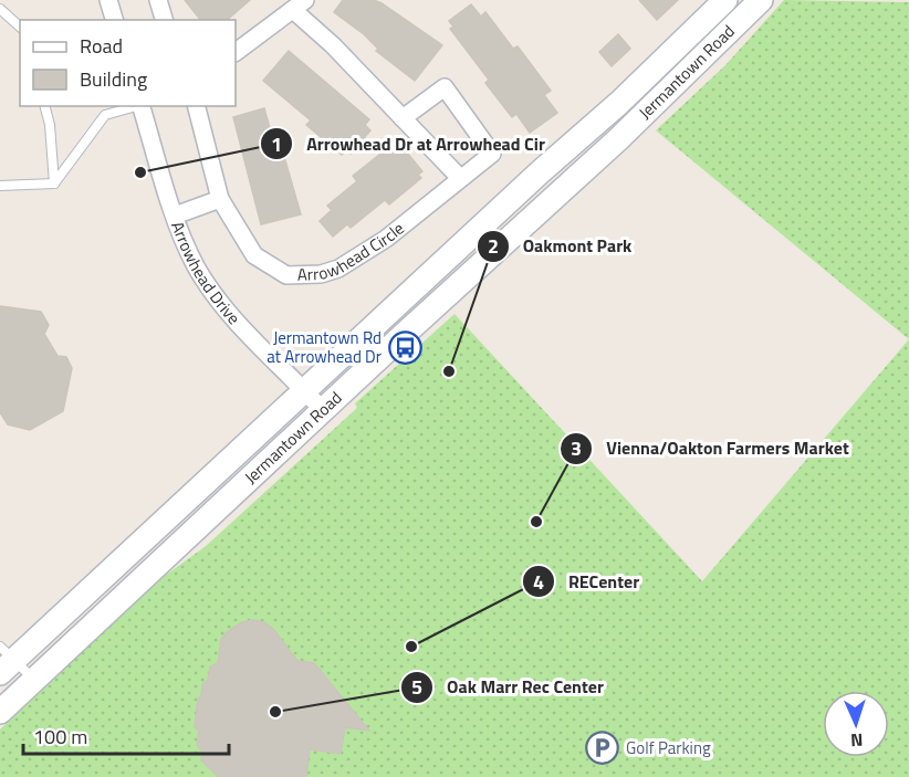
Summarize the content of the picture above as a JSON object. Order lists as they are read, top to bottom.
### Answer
{
  "streets": {
    "main road": ["Jermantown Road"],
    "street": ["Arrowhead Circle", "Arrowhead Drive"]
  },
  "crossings": [
    ["Jermantown Road", "Arrowhead Drive"]
  ],
  "places": {
    "other": [
      "Arrowhead Dr at Arrowhead Cir",
      "Oakmont Park",
      "Vienna/Oakton Farmers Market",
      "RECenter",
      "Oak Marr Rec Center"
    ],
    "bus stop": ["Jermantown Rd at Arrowhead Dr"],
    "parking": ["Golf Parking"]
  },
  "legend": ["Road", "Building"],
  "scale_bar": "100 m",
  "north": "bottom"
}
